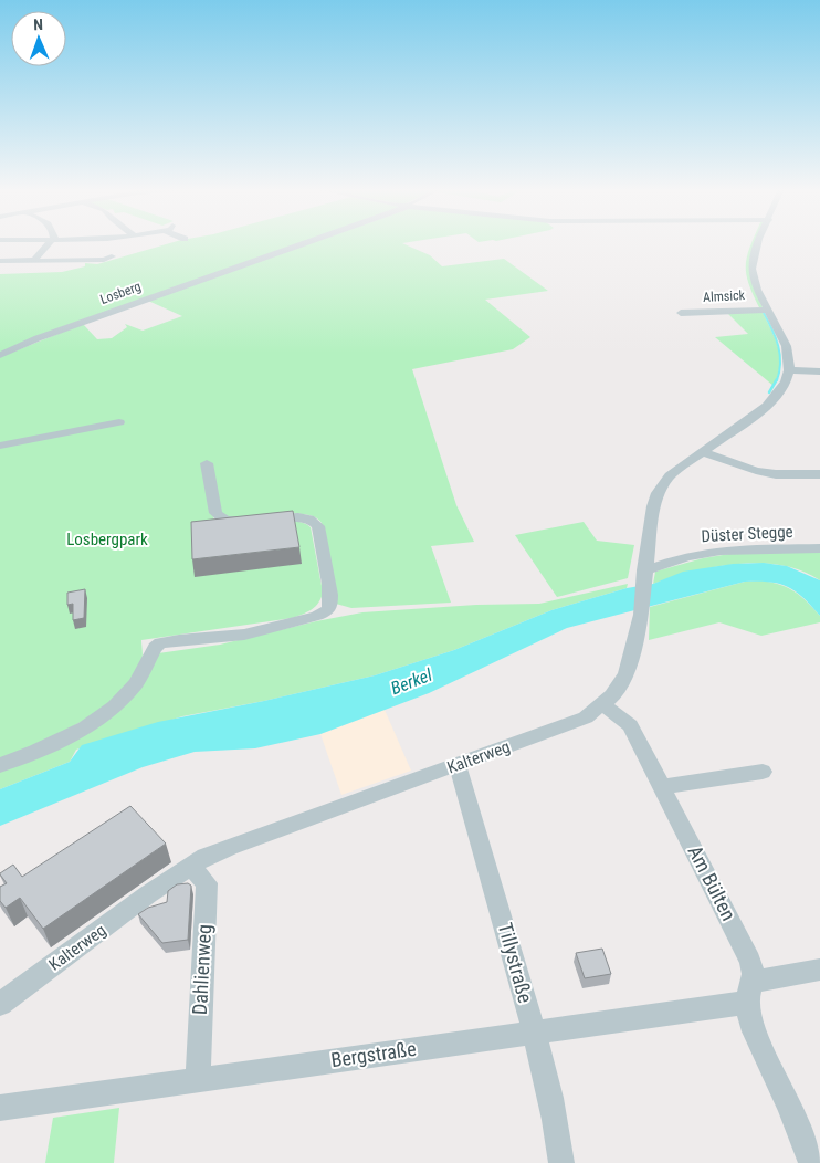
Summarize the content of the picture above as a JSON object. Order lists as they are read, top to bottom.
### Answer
{
  "streets": {
    "street": [
      "Losberg",
      "Almsick",
      "Düster Stegge",
      "Kalterweg",
      "Am Bülten",
      "Tillystraße",
      "Dahlienweg",
      "Bergstraße"
    ]
  },
  "crossings": [
    ["Düster Stegge", "Kalterweg"],
    ["Kalterweg", "Am Bülten"],
    ["Kalterweg", "Tillystraße"],
    ["Kalterweg", "Dahlienweg"],
    ["Am Bülten", "Bergstraße"],
    ["Tillystraße", "Bergstraße"],
    ["Dahlienweg", "Bergstraße"]
  ],
  "water": ["Berkel"],
  "parks": ["Losbergpark"],
  "north": "top"
}
